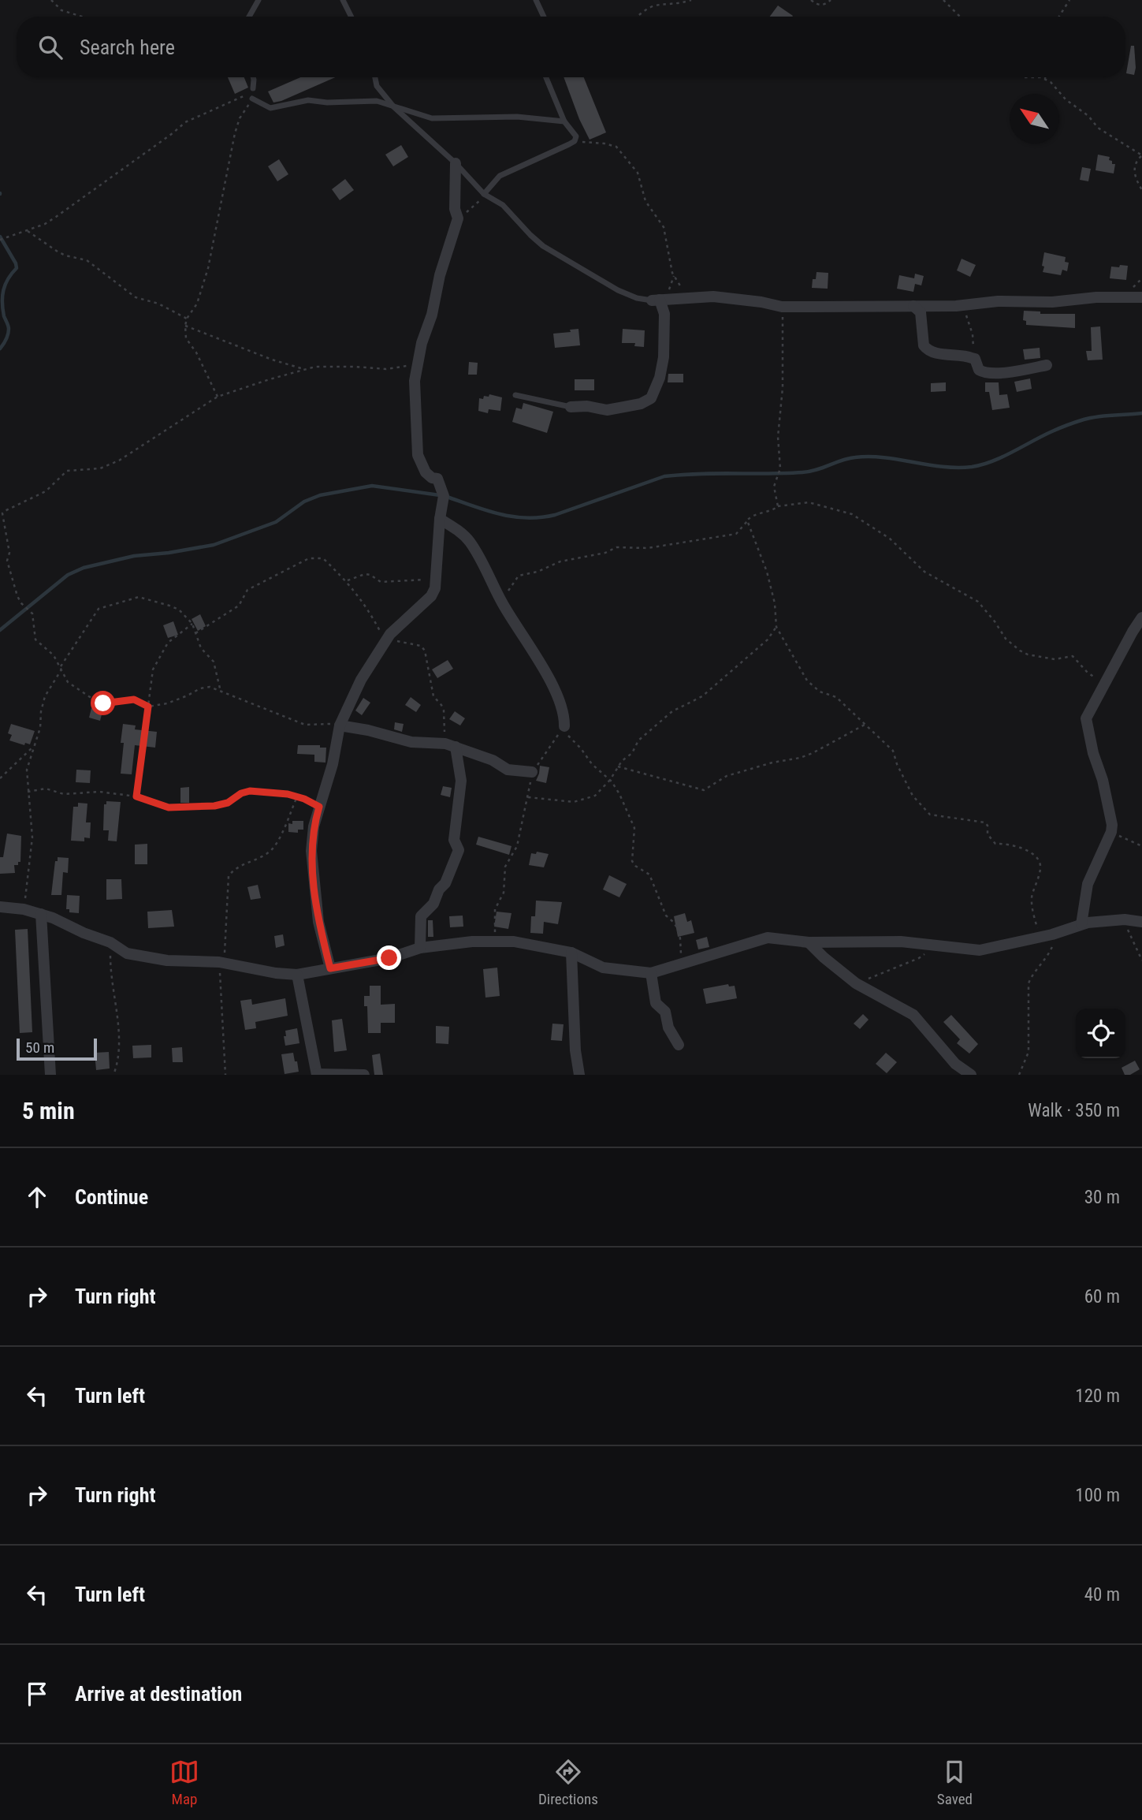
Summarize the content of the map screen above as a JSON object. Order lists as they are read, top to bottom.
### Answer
{
  "scale_bar": "50 m",
  "north": "top left",
  "page": {
    "search": "Search here",
    "scale": "50 m",
    "heading": ["5 min", "Walk · 350 m"],
    "list": [
      ["Continue", "30 m"],
      ["Turn right", "60 m"],
      ["Turn left", "120 m"],
      ["Turn right", "100 m"],
      ["Turn left", "40 m"],
      "Arrive at destination"
    ],
    "nav": ["Map", "Directions", "Saved"]
  }
}
